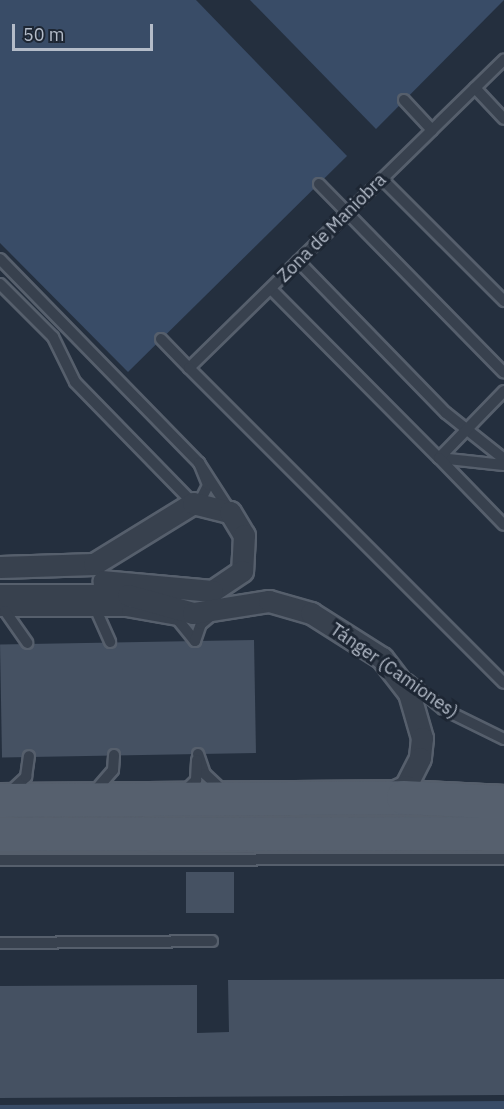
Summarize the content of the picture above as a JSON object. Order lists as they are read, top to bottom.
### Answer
{
  "streets": {
    "street": ["Tánger (Camiones)"],
    "lane": ["Zona de Maniobra"]
  },
  "scale_bar": "50 m"
}
